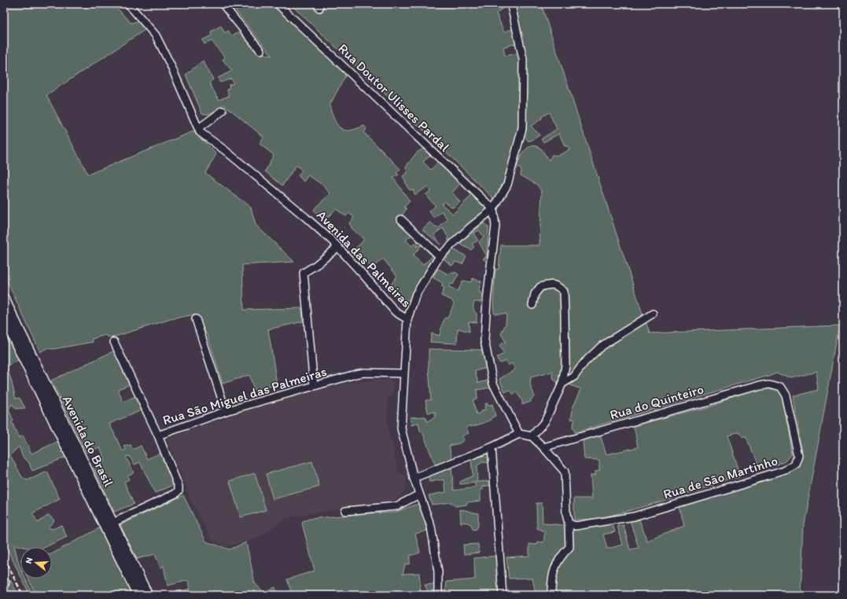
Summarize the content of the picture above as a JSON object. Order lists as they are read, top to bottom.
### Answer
{
  "streets": {
    "main road": ["Avenida do Brasil"],
    "street": [
      "Rua Doutor Ulisses Pardal",
      "Avenida das Palmeiras",
      "Rua São Miguel das Palmeiras",
      "Rua do Quinteiro",
      "Rua de São Martinho"
    ]
  },
  "crossings": [
    ["Avenida das Palmeiras", "Rua São Miguel das Palmeiras"],
    ["Rua São Miguel das Palmeiras", "Avenida do Brasil"],
    ["Rua do Quinteiro", "Rua de São Martinho"]
  ],
  "north": "left"
}
